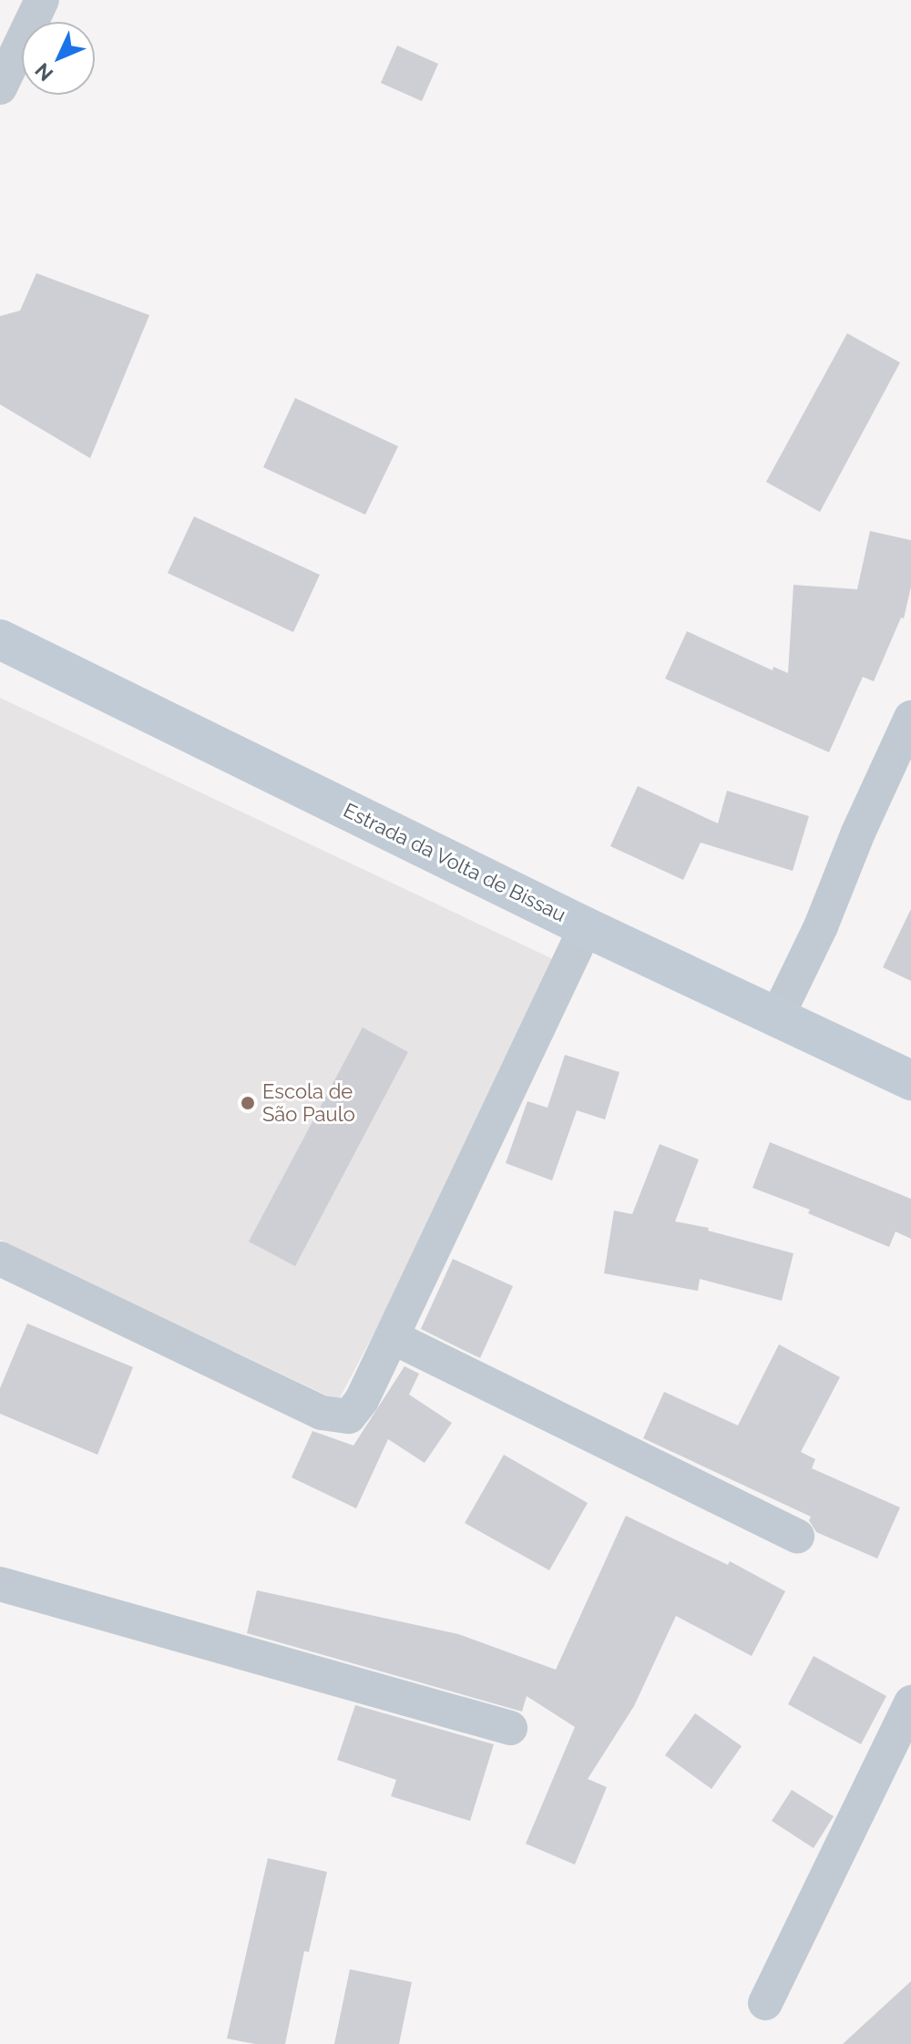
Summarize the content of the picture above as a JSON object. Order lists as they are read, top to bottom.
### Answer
{
  "streets": {
    "main road": ["Estrada da Volta de Bissau"]
  },
  "places": ["Escola de São Paulo"],
  "north": "bottom left"
}
